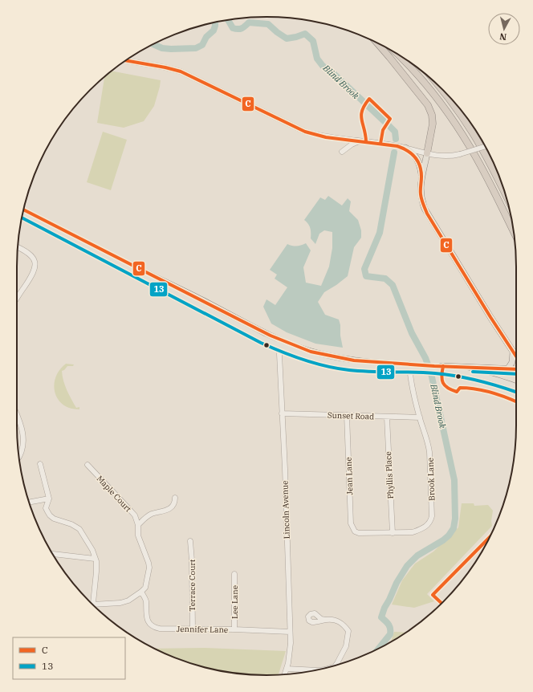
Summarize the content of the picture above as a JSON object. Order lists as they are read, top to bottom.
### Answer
{
  "streets": {
    "street": [
      "Sunset Road",
      "Phyllis Place",
      "Jean Lane",
      "Brook Lane",
      "Maple Court",
      "Lincoln Avenue",
      "Terrace Court",
      "Lee Lane",
      "Jennifer Lane"
    ]
  },
  "crossings": [
    ["Sunset Road", "Phyllis Place"],
    ["Sunset Road", "Jean Lane"],
    ["Sunset Road", "Brook Lane"],
    ["Sunset Road", "Lincoln Avenue"],
    ["Phyllis Place", "Brook Lane"],
    ["Jean Lane", "Brook Lane"],
    ["Maple Court", "Jennifer Lane"],
    ["Lincoln Avenue", "Jennifer Lane"],
    ["Terrace Court", "Jennifer Lane"],
    ["Lee Lane", "Jennifer Lane"]
  ],
  "water": ["Blind Brook"],
  "lines": ["transit line C", "transit line 13"],
  "legend": ["C", "13"],
  "north": "bottom"
}
